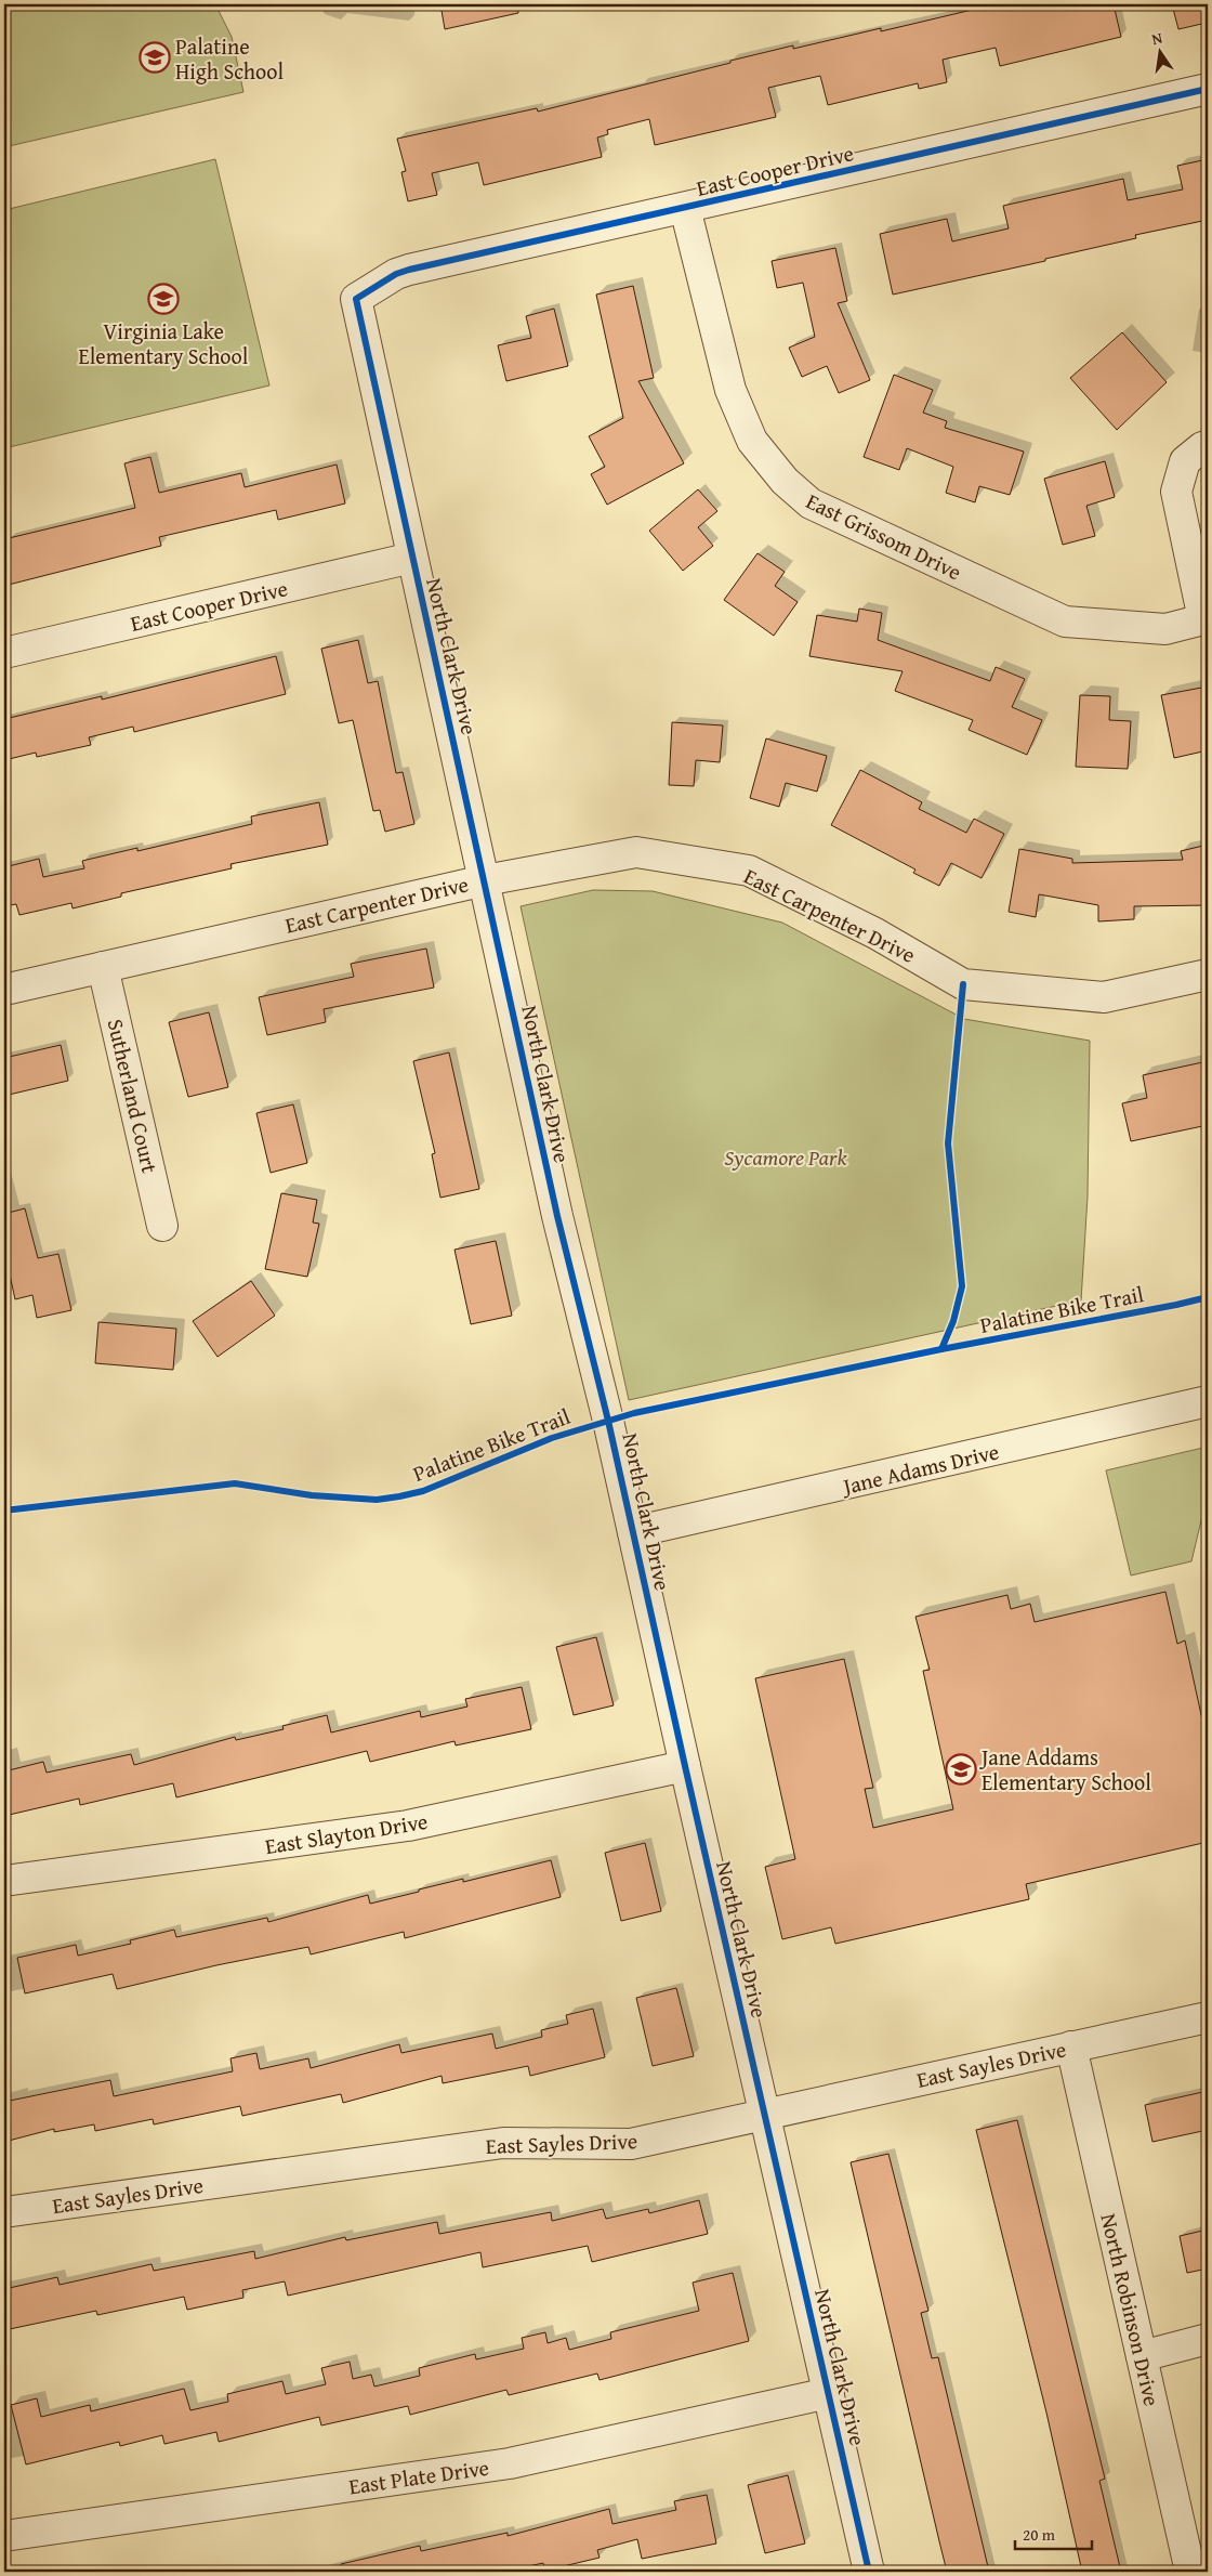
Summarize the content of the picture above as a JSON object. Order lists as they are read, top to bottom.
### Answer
{
  "streets": {
    "street": [
      "East Cooper Drive",
      "East Grissom Drive",
      "North Clark Drive",
      "East Carpenter Drive",
      "Sutherland Court",
      "Jane Adams Drive",
      "East Slayton Drive",
      "East Sayles Drive",
      "North Robinson Drive",
      "East Plate Drive"
    ],
    "cycle path": ["Palatine Bike Trail"]
  },
  "crossings": [
    ["East Cooper Drive", "East Grissom Drive"],
    ["East Cooper Drive", "North Clark Drive"],
    ["North Clark Drive", "East Carpenter Drive"],
    ["North Clark Drive", "Jane Adams Drive"],
    ["North Clark Drive", "East Slayton Drive"],
    ["North Clark Drive", "East Sayles Drive"],
    ["North Clark Drive", "East Plate Drive"],
    ["East Carpenter Drive", "Sutherland Court"],
    ["East Sayles Drive", "North Robinson Drive"]
  ],
  "parks": ["Sycamore Park"],
  "places": {
    "school or university": ["Palatine High School", "Virginia Lake Elementary School", "Jane Addams Elementary School"]
  },
  "scale_bar": "20 m",
  "north": "top"
}
